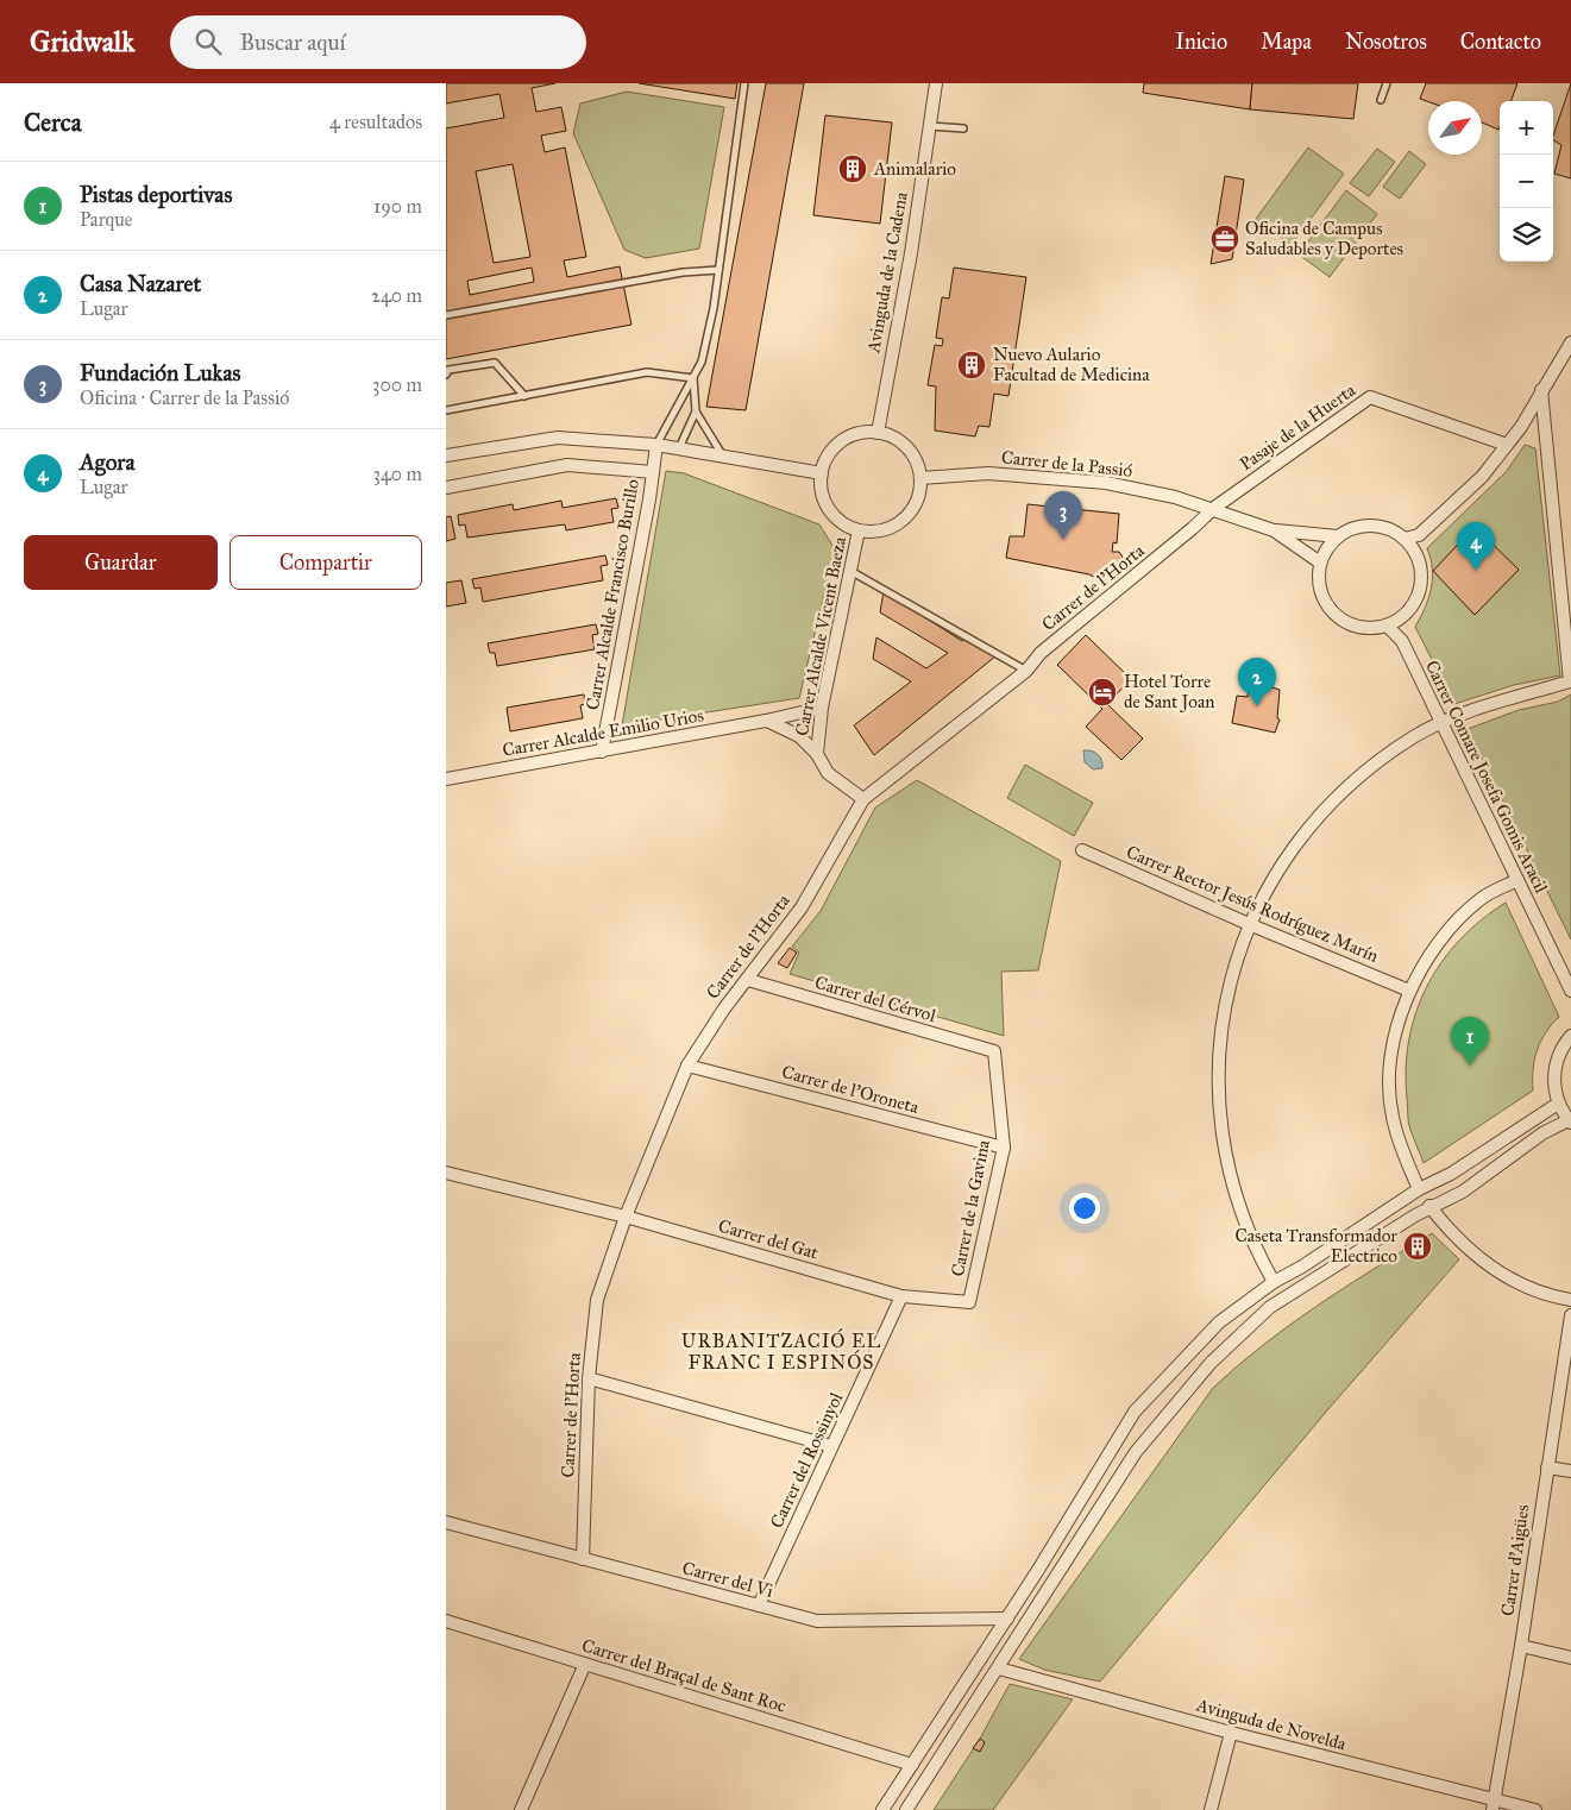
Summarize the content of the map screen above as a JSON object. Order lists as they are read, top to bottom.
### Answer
{
  "streets": {
    "street": [
      "Avinguda de la Cadena",
      "Pasaje de la Huerta",
      "Carrer de la Passió",
      "Carrer de l'Horta",
      "Carrer Alcalde Francisco Burillo",
      "Carrer Alcalde Vicent Baeza",
      "Carrer Alcalde Emilio Urios",
      "Carrer Comare Josefa Gomis Aracil",
      "Carrer Rector Jesús Rodríguez Marín",
      "Carrer del Cérvol",
      "Carrer de l'Oroneta",
      "Carrer de la Gavina",
      "Carrer del Gat",
      "Carrer del Rossinyol",
      "Carrer d'Aigües",
      "Carrer del Vi",
      "Carrer del Braçal de Sant Roc",
      "Avinguda de Novelda"
    ]
  },
  "crossings": [
    ["Avinguda de la Cadena", "Carrer de la Passió"],
    ["Avinguda de la Cadena", "Carrer Alcalde Vicent Baeza"],
    ["Pasaje de la Huerta", "Carrer de la Passió"],
    ["Pasaje de la Huerta", "Carrer de l'Horta"],
    ["Carrer de la Passió", "Carrer de l'Horta"],
    ["Carrer de la Passió", "Carrer Alcalde Vicent Baeza"],
    ["Carrer de la Passió", "Carrer Comare Josefa Gomis Aracil"],
    ["Carrer de l'Horta", "Carrer Alcalde Vicent Baeza"],
    ["Carrer de l'Horta", "Carrer del Cérvol"],
    ["Carrer de l'Horta", "Carrer de l'Oroneta"],
    ["Carrer de l'Horta", "Carrer del Gat"],
    ["Carrer de l'Horta", "Carrer del Vi"],
    ["Carrer Alcalde Francisco Burillo", "Carrer Alcalde Emilio Urios"],
    ["Carrer Alcalde Vicent Baeza", "Carrer Alcalde Emilio Urios"],
    ["Carrer del Cérvol", "Carrer de la Gavina"],
    ["Carrer de l'Oroneta", "Carrer de la Gavina"],
    ["Carrer de la Gavina", "Carrer del Gat"],
    ["Carrer de la Gavina", "Carrer del Rossinyol"],
    ["Carrer del Gat", "Carrer del Rossinyol"],
    ["Carrer del Rossinyol", "Carrer del Vi"],
    ["Carrer d'Aigües", "Avinguda de Novelda"]
  ],
  "districts": ["URBANITZACIÓ EL FRANC I ESPINÓS"],
  "places": {
    "building": ["Animalario", "Nuevo Aulario Facultad de Medicina", "Caseta Transformador Electrico"],
    "office": ["Oficina de Campus Saludables y Deportes"],
    "hotel": ["Hotel Torre de Sant Joan"]
  },
  "north": "top right",
  "page": {
    "header": "Gridwalk",
    "search": "Buscar aquí",
    "nav": [
      "Inicio",
      "Mapa",
      "Nosotros",
      "Contacto"
    ],
    "heading": ["Cerca", "4 resultados"],
    "map_buttons": ["+", "−"],
    "list": [
      {
        "mark": "1",
        "name": "Pistas deportivas",
        "note": "Parque",
        "value": "190 m"
      },
      {
        "mark": "2",
        "name": "Casa Nazaret",
        "note": "Lugar",
        "value": "240 m"
      },
      {
        "mark": "3",
        "name": "Fundación Lukas",
        "note": "Oficina · Carrer de la Passió",
        "value": "300 m"
      },
      {
        "mark": "4",
        "name": "Agora",
        "note": "Lugar",
        "value": "340 m"
      }
    ],
    "pins": [
      "3",
      "4",
      "2",
      "1"
    ],
    "buttons": ["Guardar", "Compartir"]
  }
}
